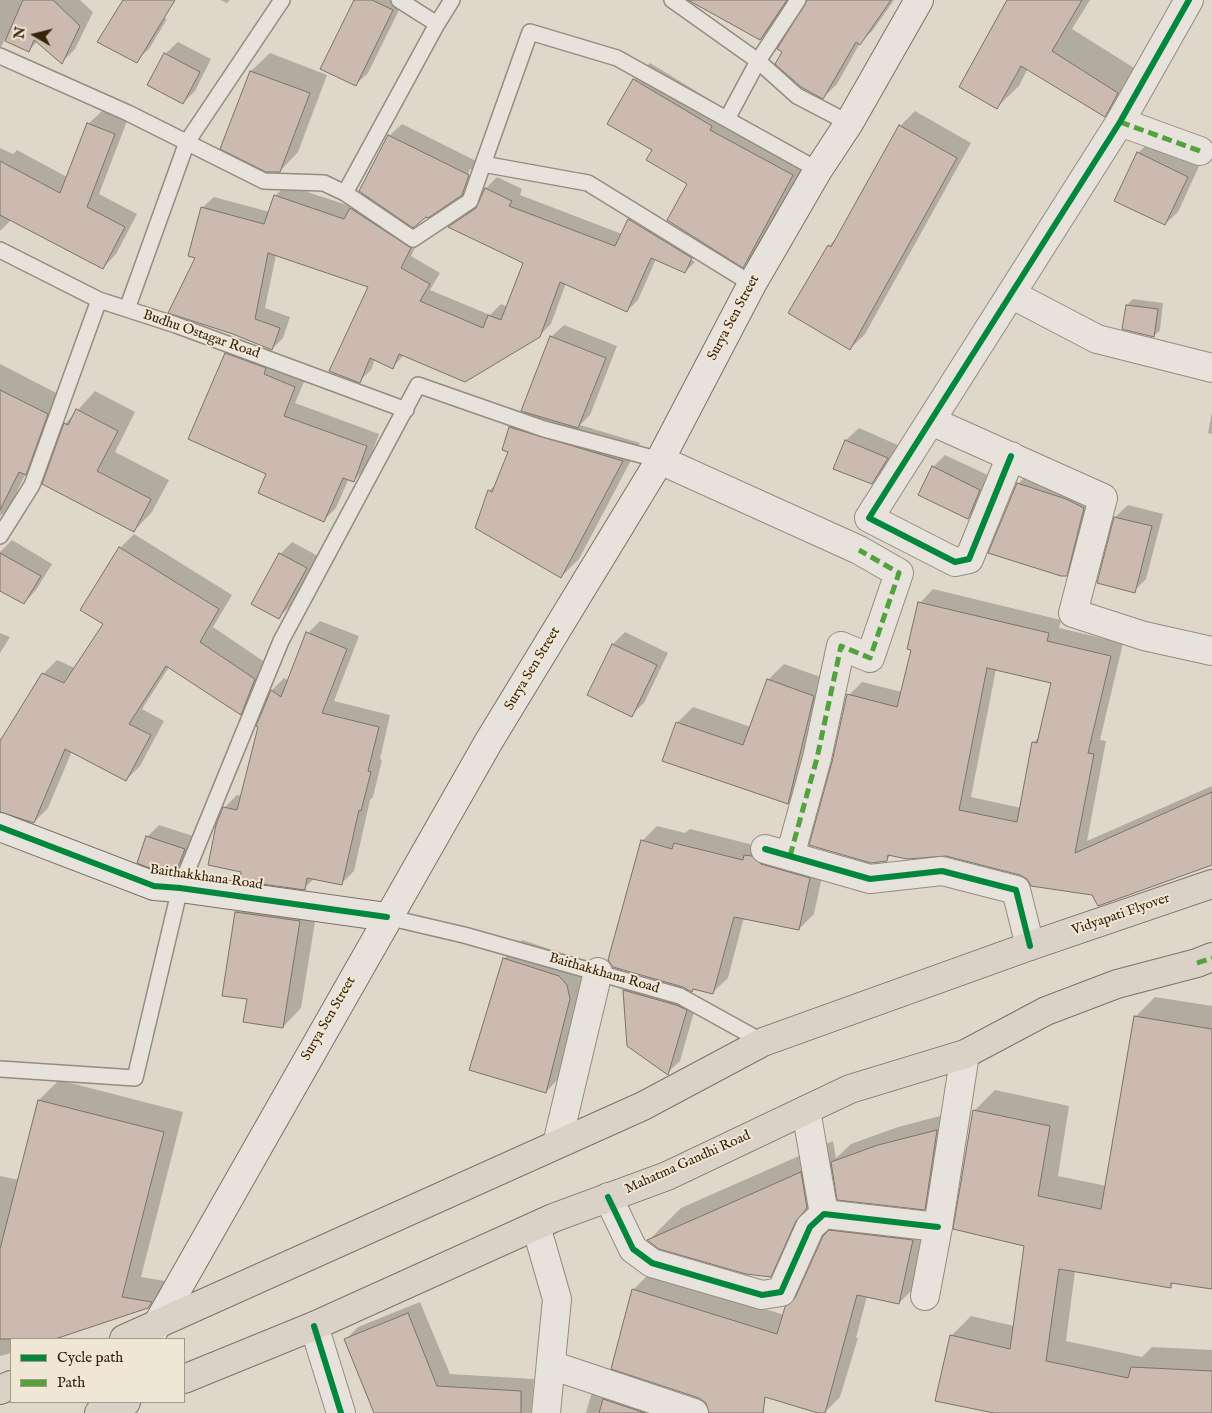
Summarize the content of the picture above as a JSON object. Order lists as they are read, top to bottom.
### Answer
{
  "streets": {
    "main road": ["Vidyapati Flyover", "Mahatma Gandhi Road"],
    "street": ["Surya Sen Street", "Baithakkhana Road"],
    "lane": ["Budhu Ostagar Road"]
  },
  "crossings": [
    ["Surya Sen Street", "Baithakkhana Road"],
    ["Surya Sen Street", "Vidyapati Flyover"],
    ["Baithakkhana Road", "Vidyapati Flyover"]
  ],
  "legend": ["Cycle path", "Path"],
  "north": "left"
}
